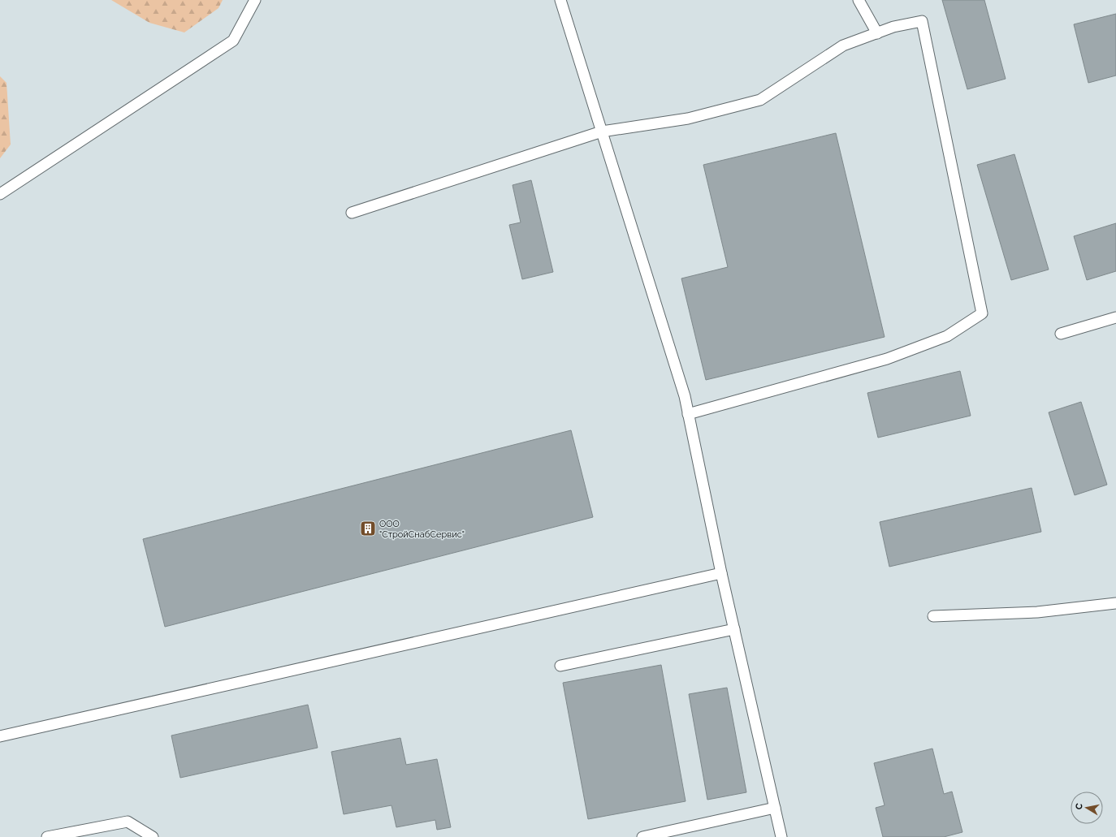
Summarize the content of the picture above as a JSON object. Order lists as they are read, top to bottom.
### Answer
{
  "places": {
    "building": ["ООО \"СтройСнабСервис\""]
  },
  "north": "left"
}
